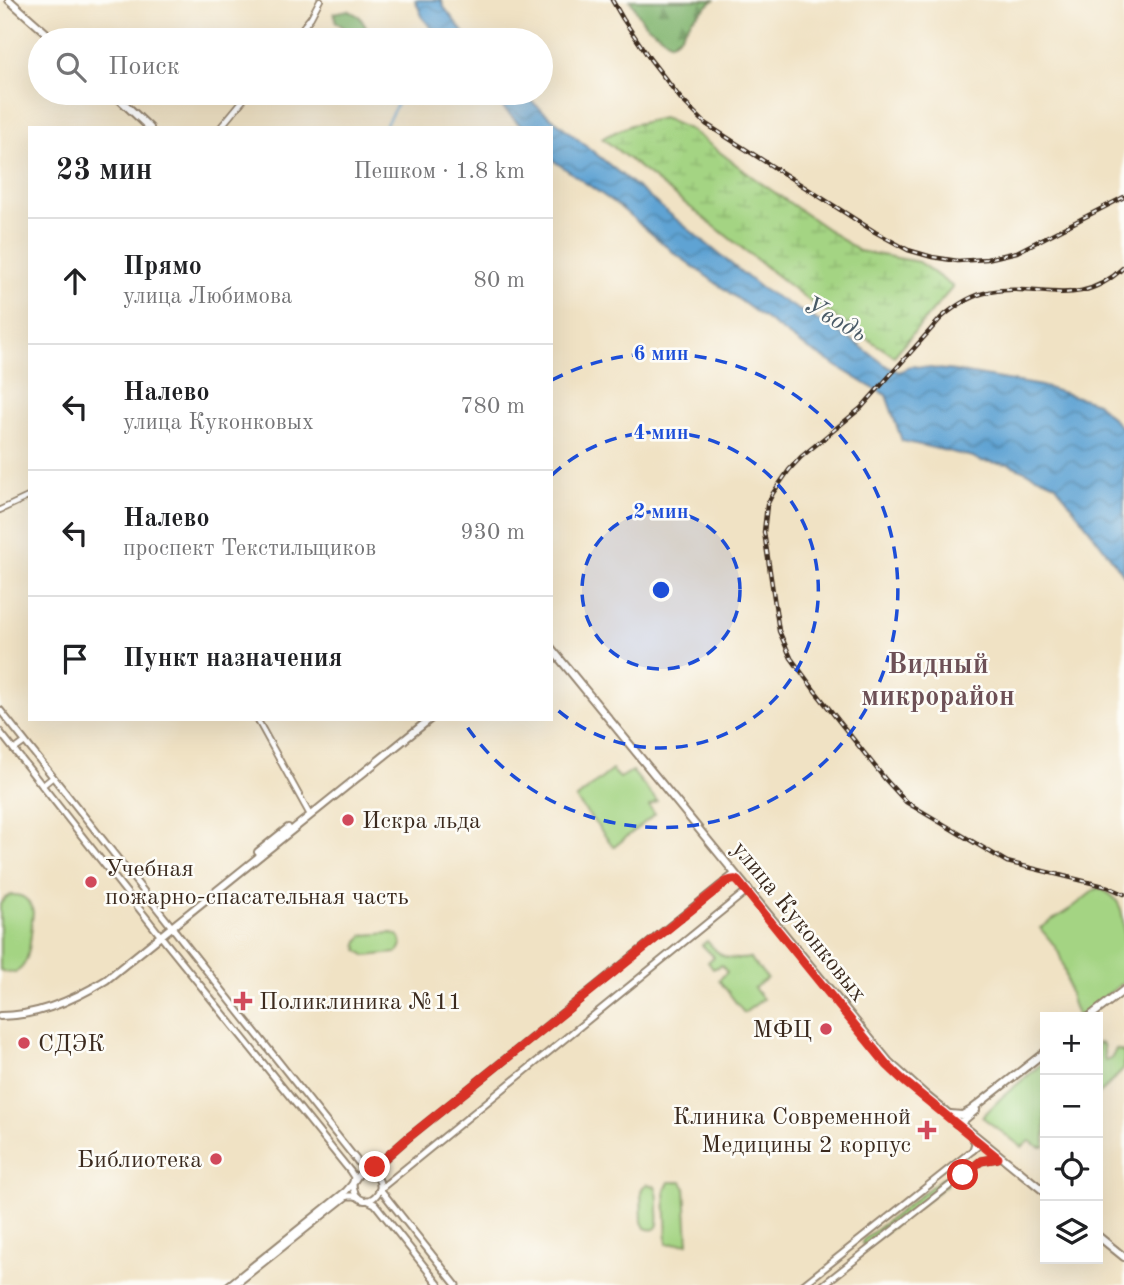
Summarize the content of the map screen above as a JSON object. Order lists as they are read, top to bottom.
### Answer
{
  "streets": {
    "main road": ["улица Куконковых"]
  },
  "districts": ["Видный микрорайон"],
  "water": ["Уводь"],
  "places": {
    "other": [
      "Искра льда",
      "Учебная пожарно-спасательная часть",
      "МФЦ",
      "СДЭК",
      "Библиотека"
    ],
    "health": ["Поликлиника №11", "Клиника Современной Медицины 2 корпус"]
  },
  "page": {
    "search": "Поиск",
    "heading": ["23 мин", "Пешком · 1.8 km"],
    "list": [
      ["Прямо", "улица Любимова", "80 m"],
      ["Налево", "улица Куконковых", "780 m"],
      ["Налево", "проспект Текстильщиков", "930 m"],
      "Пункт назначения"
    ],
    "map_buttons": ["+", "−"]
  },
  "rings": ["6 мин", "4 мин", "2 мин"]
}
